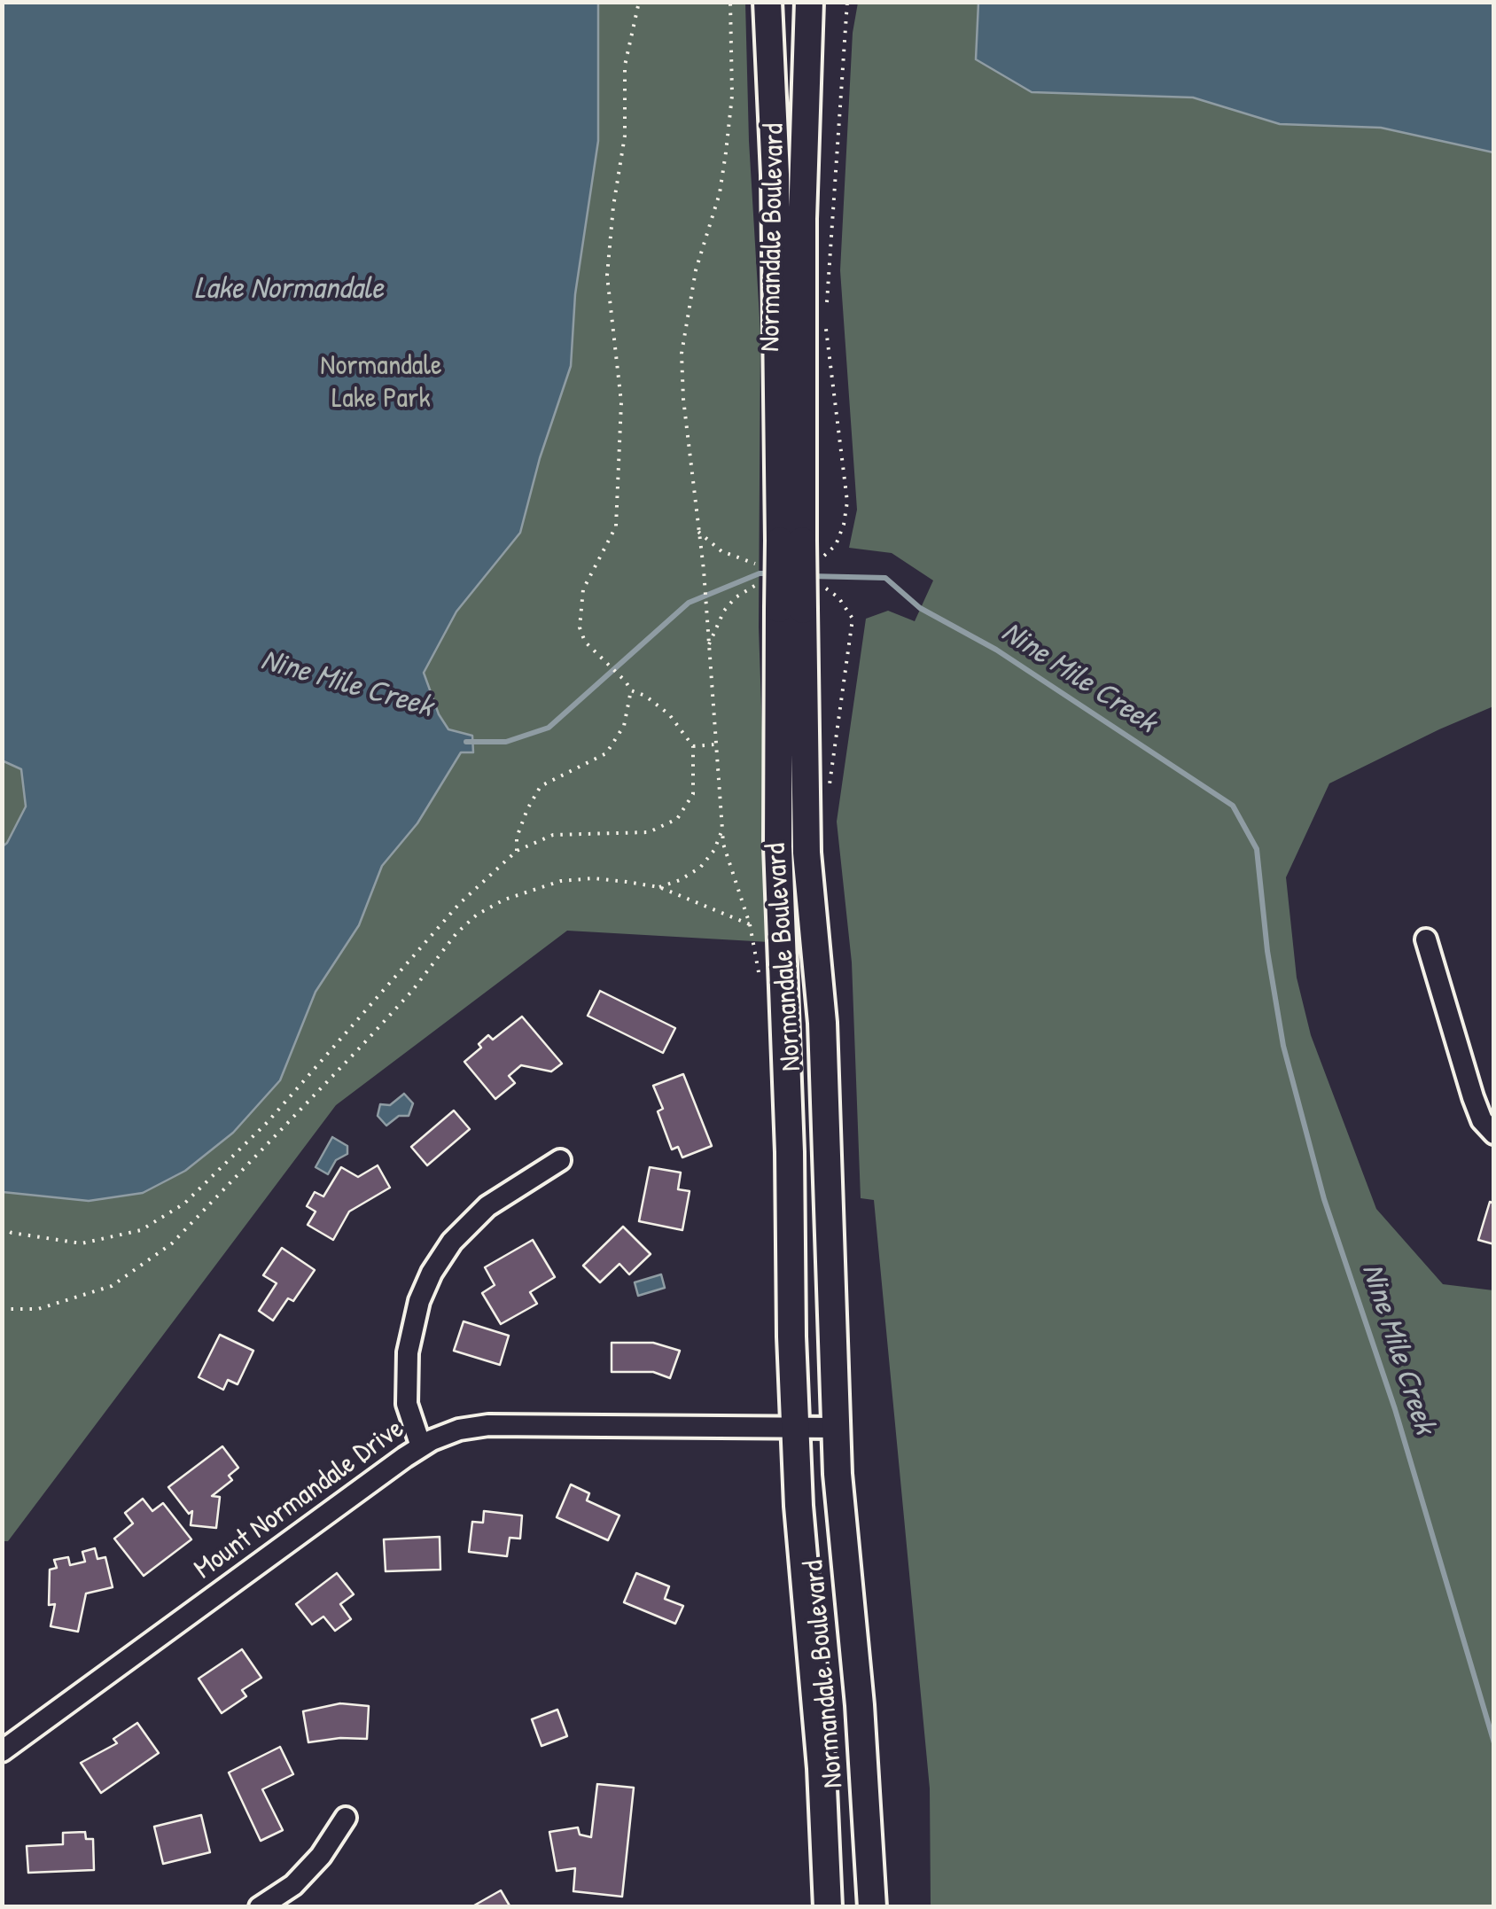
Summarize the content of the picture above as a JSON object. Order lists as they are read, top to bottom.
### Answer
{
  "streets": {
    "main road": ["Normandale Boulevard"],
    "street": ["Mount Normandale Drive"]
  },
  "crossings": [
    ["Normandale Boulevard", "Mount Normandale Drive"]
  ],
  "water": ["Lake Normandale", "Nine Mile Creek"],
  "parks": ["Normandale Lake Park"]
}
